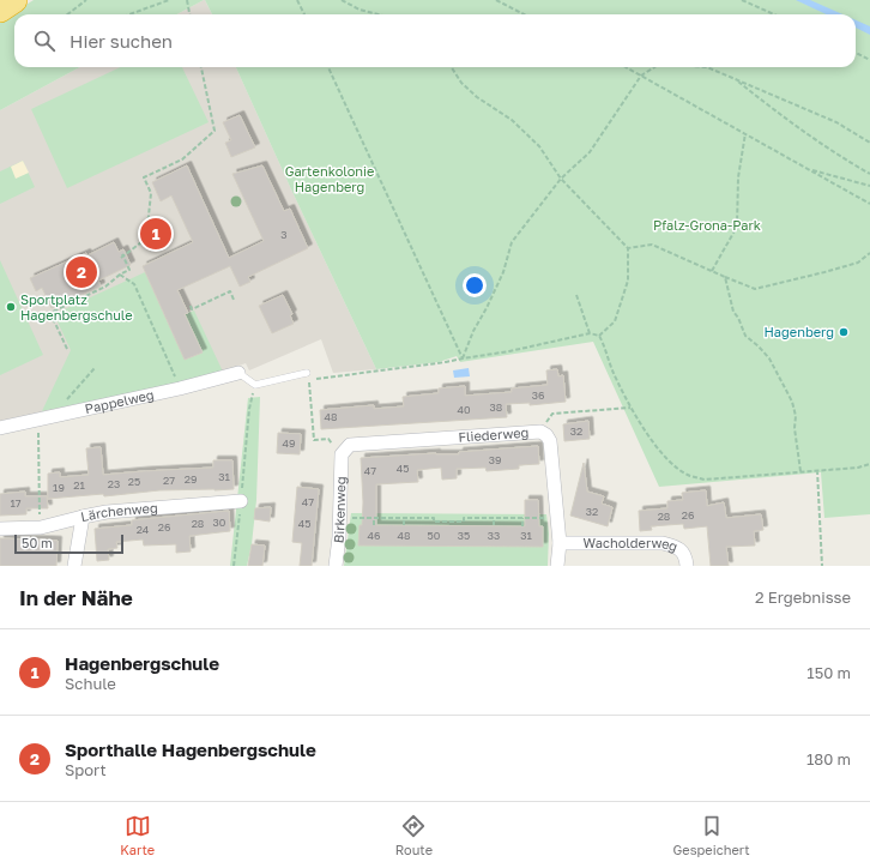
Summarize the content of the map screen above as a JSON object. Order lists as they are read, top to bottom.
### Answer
{
  "streets": {
    "street": [
      "Pappelweg",
      "Fliederweg",
      "Birkenweg",
      "Lärchenweg",
      "Wacholderweg"
    ]
  },
  "crossings": [
    ["Fliederweg", "Birkenweg"],
    ["Fliederweg", "Wacholderweg"]
  ],
  "parks": ["Gartenkolonie Hagenberg", "Pfalz-Grona-Park"],
  "places": ["Sportplatz Hagenbergschule", "Hagenberg"],
  "house_numbers": [
    "3",
    "36",
    "38",
    "40",
    "48",
    "32",
    "49",
    "39",
    "45",
    "47",
    "31",
    "29",
    "27",
    "25",
    "23",
    "21",
    "19",
    "47",
    "17",
    "32",
    "26",
    "28",
    "30",
    "28",
    "45",
    "26",
    "24",
    "46",
    "48",
    "50",
    "35",
    "33",
    "31"
  ],
  "scale_bar": "50 m",
  "page": {
    "search": "Hier suchen",
    "pins": ["1", "2"],
    "scale": "50 m",
    "heading": ["In der Nähe", "2 Ergebnisse"],
    "list": [
      {
        "mark": "1",
        "name": "Hagenbergschule",
        "note": "Schule",
        "value": "150 m"
      },
      {
        "mark": "2",
        "name": "Sporthalle Hagenbergschule",
        "note": "Sport",
        "value": "180 m"
      }
    ],
    "nav": ["Karte", "Route", "Gespeichert"]
  }
}
